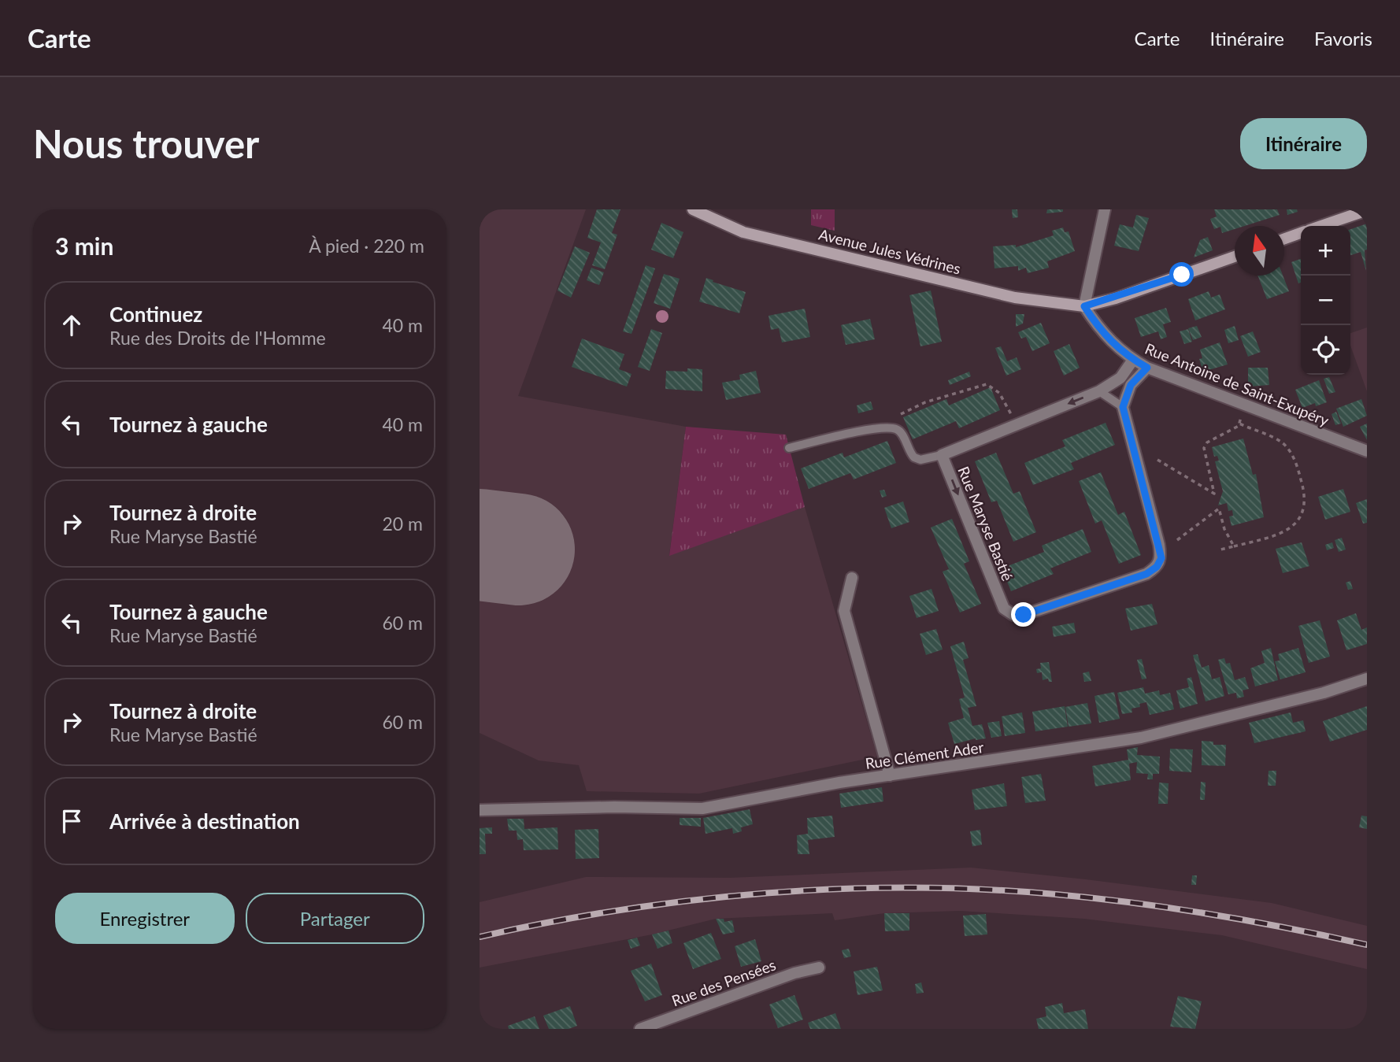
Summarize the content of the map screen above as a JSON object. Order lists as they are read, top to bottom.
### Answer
{
  "streets": {
    "main road": ["Avenue Jules Védrines"],
    "street": [
      "Rue Antoine de Saint-Exupéry",
      "Rue Maryse Bastié",
      "Rue Clément Ader",
      "Rue des Pensées"
    ]
  },
  "crossings": [
    ["Avenue Jules Védrines", "Rue Antoine de Saint-Exupéry"],
    ["Rue Antoine de Saint-Exupéry", "Rue Maryse Bastié"]
  ],
  "north": "top",
  "page": {
    "header": "Carte",
    "nav": ["Carte", "Itinéraire", "Favoris"],
    "buttons": [
      "Itinéraire",
      ["Enregistrer", "Partager"]
    ],
    "title": "Nous trouver",
    "heading": ["3 min", "À pied · 220 m"],
    "map_buttons": ["+", "−"],
    "list": [
      ["Continuez", "Rue des Droits de l'Homme", "40 m"],
      ["Tournez à gauche", "40 m"],
      ["Tournez à droite", "Rue Maryse Bastié", "20 m"],
      ["Tournez à gauche", "Rue Maryse Bastié", "60 m"],
      ["Tournez à droite", "Rue Maryse Bastié", "60 m"],
      "Arrivée à destination"
    ]
  }
}
